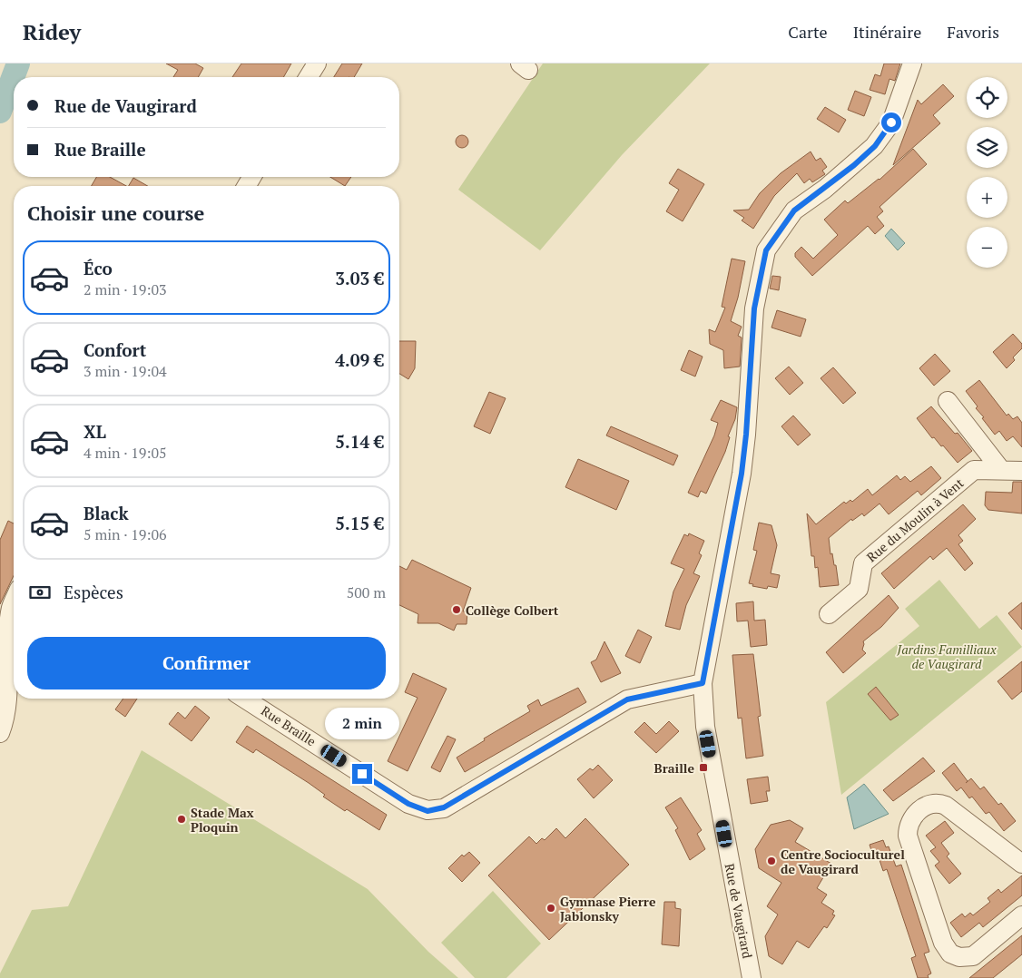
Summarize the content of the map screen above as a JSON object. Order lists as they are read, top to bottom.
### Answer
{
  "streets": {
    "street": ["Rue du Moulin à Vent", "Rue Braille", "Rue de Vaugirard"]
  },
  "crossings": [
    ["Rue Braille", "Rue de Vaugirard"]
  ],
  "parks": ["Jardins Familliaux de Vaugirard"],
  "places": {
    "other": [
      "Collège Colbert",
      "Stade Max Ploquin",
      "Centre Socioculturel de Vaugirard",
      "Gymnase Pierre Jablonsky"
    ],
    "transit": ["Braille"]
  },
  "page": {
    "header": "Ridey",
    "nav": ["Carte", "Itinéraire", "Favoris"],
    "map_buttons": ["+", "−"],
    "banner": ["Rue de Vaugirard", "Rue Braille"],
    "heading": "Choisir une course",
    "list": [
      {
        "name": "Éco",
        "note": "2 min · 19:03",
        "value": "3.03 €"
      },
      {
        "name": "Confort",
        "note": "3 min · 19:04",
        "value": "4.09 €"
      },
      {
        "name": "XL",
        "note": "4 min · 19:05",
        "value": "5.14 €"
      },
      {
        "name": "Black",
        "note": "5 min · 19:06",
        "value": "5.15 €"
      }
    ],
    "pay": ["Espèces", "500 m"],
    "buttons": "Confirmer",
    "bubble": "2 min"
  }
}
